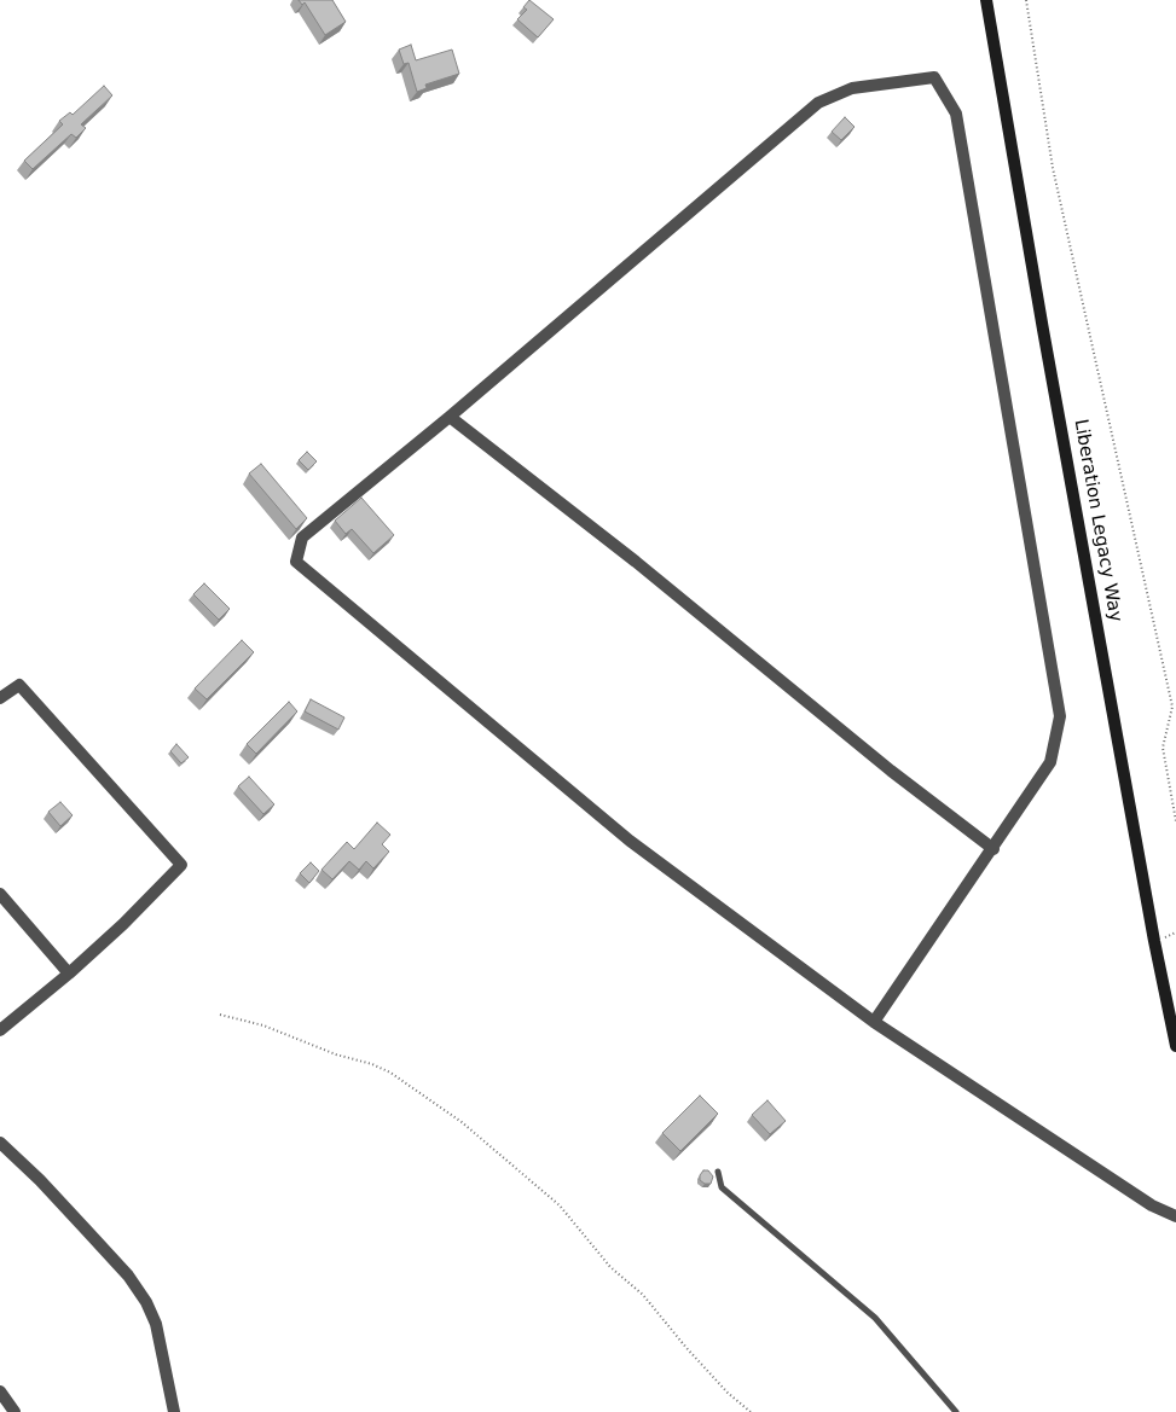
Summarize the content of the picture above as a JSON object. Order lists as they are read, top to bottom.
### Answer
{
  "streets": {
    "main road": ["Liberation Legacy Way"]
  }
}
